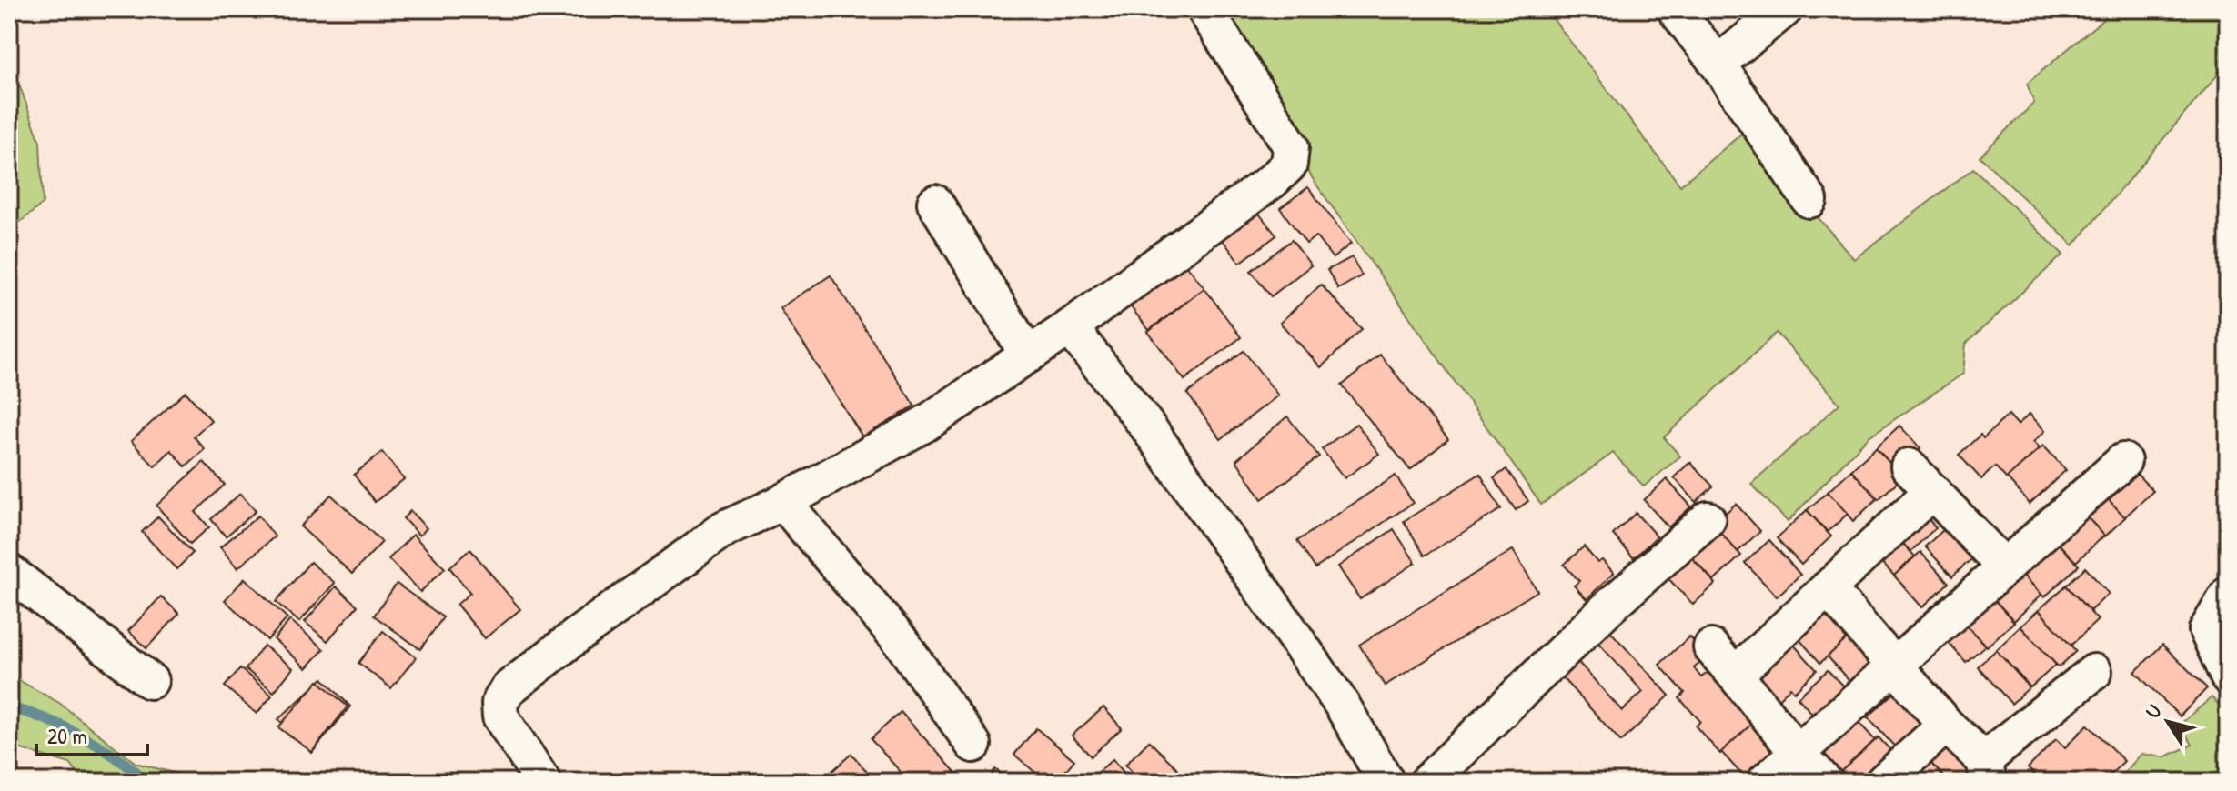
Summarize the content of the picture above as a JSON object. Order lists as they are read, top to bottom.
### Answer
{
  "scale_bar": "20 m",
  "north": "top left"
}
